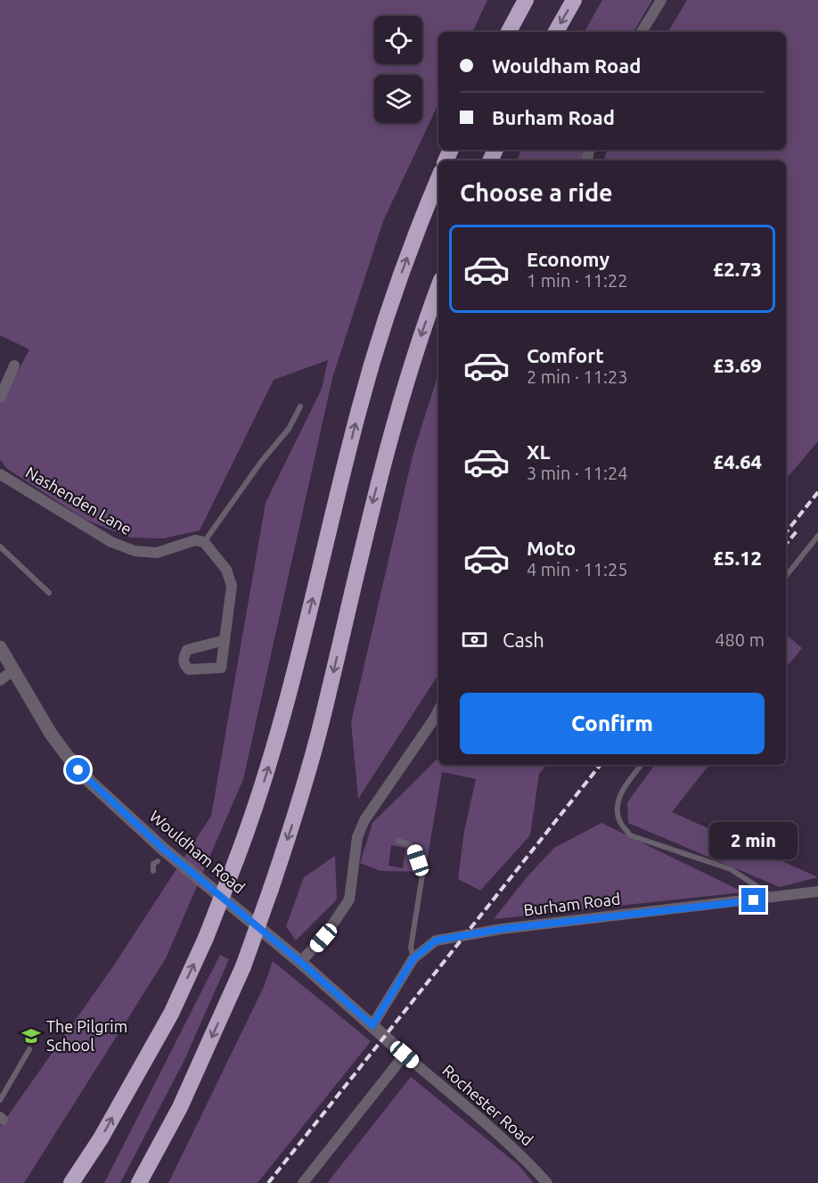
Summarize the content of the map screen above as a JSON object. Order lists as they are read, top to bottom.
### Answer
{
  "streets": {
    "street": [
      "Nashenden Lane",
      "Wouldham Road",
      "Burham Road",
      "Rochester Road"
    ]
  },
  "crossings": [
    ["Wouldham Road", "Burham Road"],
    ["Wouldham Road", "Rochester Road"]
  ],
  "places": {
    "school or university": ["The Pilgrim School"]
  },
  "page": {
    "banner": ["Wouldham Road", "Burham Road"],
    "heading": "Choose a ride",
    "list": [
      {
        "name": "Economy",
        "note": "1 min · 11:22",
        "value": "£2.73"
      },
      {
        "name": "Comfort",
        "note": "2 min · 11:23",
        "value": "£3.69"
      },
      {
        "name": "XL",
        "note": "3 min · 11:24",
        "value": "£4.64"
      },
      {
        "name": "Moto",
        "note": "4 min · 11:25",
        "value": "£5.12"
      }
    ],
    "pay": ["Cash", "480 m"],
    "buttons": "Confirm",
    "bubble": "2 min"
  }
}
